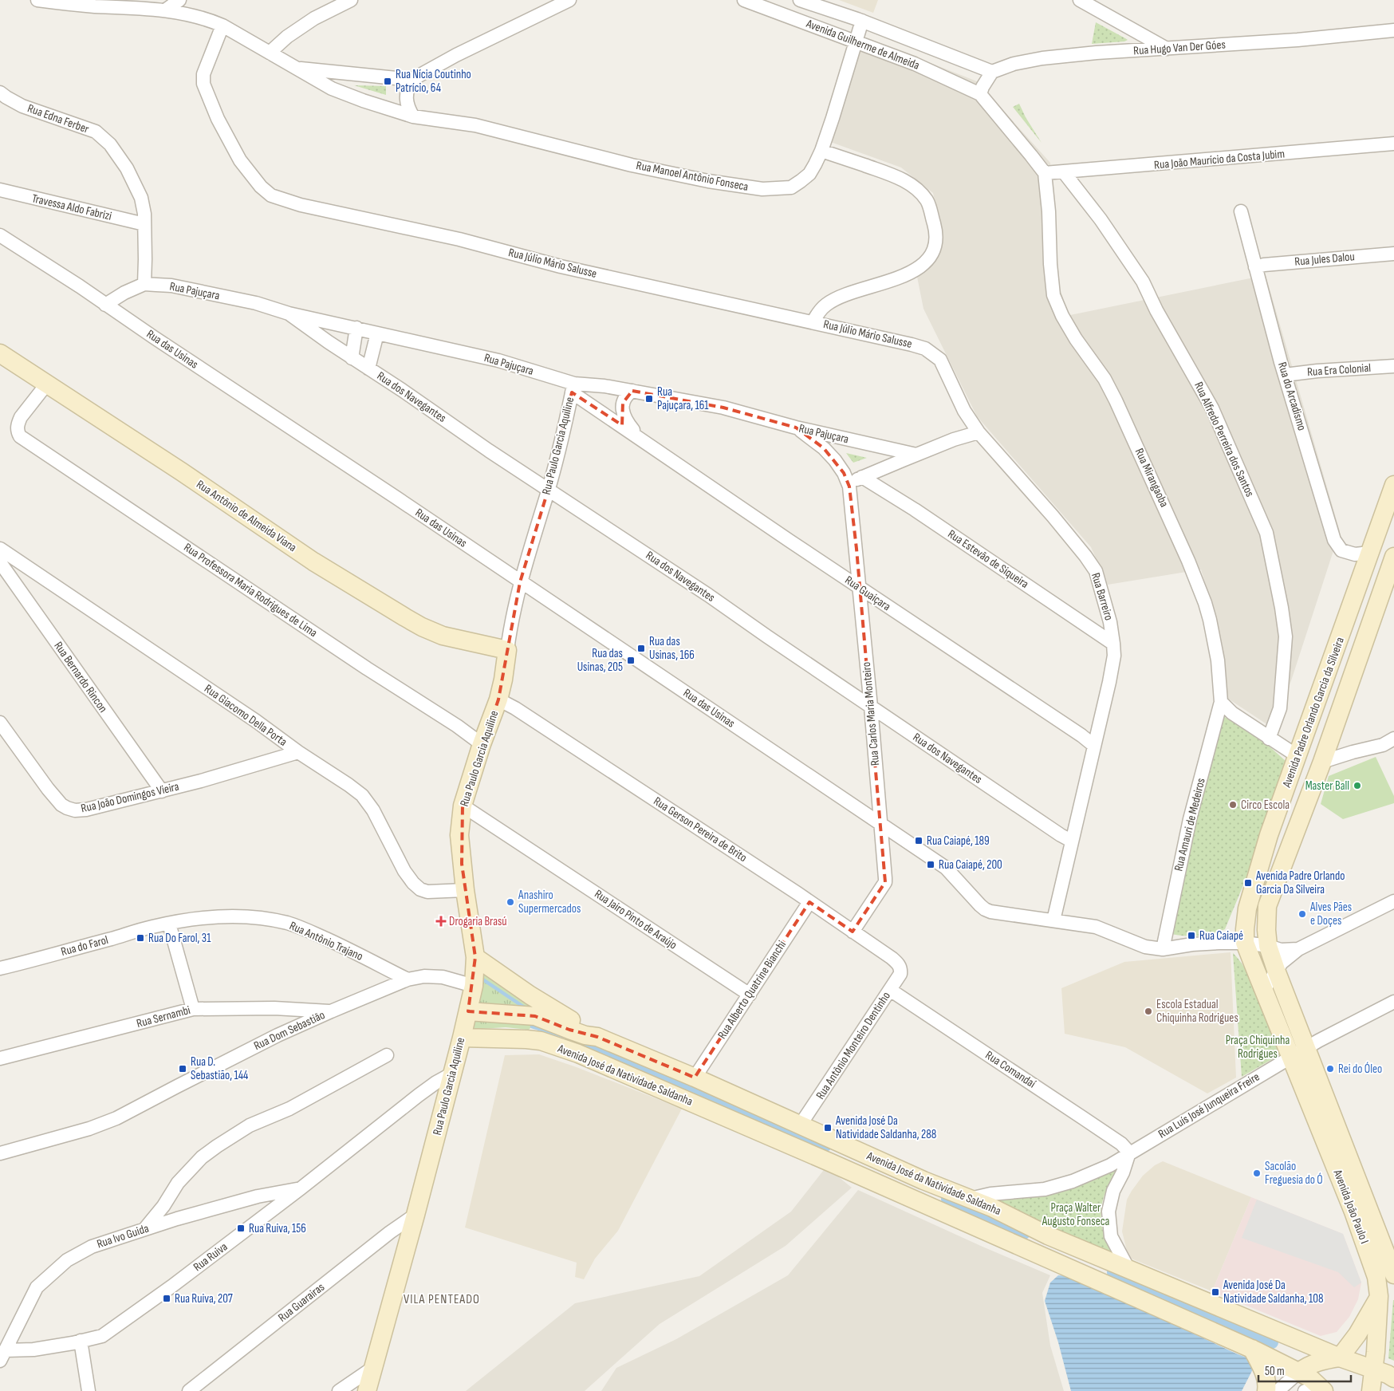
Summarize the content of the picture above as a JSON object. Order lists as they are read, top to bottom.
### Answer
{
  "streets": {
    "street": [
      "Avenida Guilherme de Almeida",
      "Rua Hugo Van Der Góes",
      "Rua Edna Ferber",
      "Rua João Maurício da Costa Jubim",
      "Rua Manoel Antônio Fonseca",
      "Travessa Aldo Fabrizi",
      "Rua Jules Dalou",
      "Rua Júlio Mário Salusse",
      "Rua Pajuçara",
      "Rua das Usinas",
      "Rua Era Colonial",
      "Rua do Arcadismo",
      "Rua dos Navegantes",
      "Rua Alfredo Perreira dos Santos",
      "Rua Paulo Garcia Aquiline",
      "Rua Mirangaoba",
      "Rua Antônio de Almeida Viana",
      "Rua Estevão de Siqueira",
      "Rua Professora Maria Rodrigues de Lima",
      "Rua Guaiçara",
      "Rua Barreiro",
      "Rua Bernardo Rincon",
      "Avenida Padre Orlando Garcia da Silveira",
      "Rua Carlos Maria Monteiro",
      "Rua Giacomo Della Porta",
      "Rua João Domingos Vieira",
      "Rua Amauri de Medeiros",
      "Rua Gerson Pereira de Brito",
      "Rua Jairo Pinto de Araújo",
      "Rua Antônio Trajano",
      "Rua do Farol",
      "Rua Alberto Quatrine Bianchi",
      "Rua Sernambi",
      "Rua Dom Sebastião",
      "Rua Antônio Monteiro Dentinho",
      "Rua Comandaí",
      "Avenida José da Natividade Saldanha",
      "Rua Luís José Junqueira Freire",
      "Avenida João Paulo I",
      "Rua Ivo Guida",
      "Rua Ruiva",
      "Rua Guarairas"
    ]
  },
  "crossings": [
    ["Avenida Guilherme de Almeida", "Rua Hugo Van Der Góes"],
    ["Avenida Guilherme de Almeida", "Rua Manoel Antônio Fonseca"],
    ["Rua Edna Ferber", "Travessa Aldo Fabrizi"],
    ["Rua Edna Ferber", "Rua Pajuçara"],
    ["Rua João Maurício da Costa Jubim", "Rua Alfredo Perreira dos Santos"],
    ["Rua João Maurício da Costa Jubim", "Rua Mirangaoba"],
    ["Rua Manoel Antônio Fonseca", "Rua Júlio Mário Salusse"],
    ["Rua Jules Dalou", "Rua do Arcadismo"],
    ["Rua Júlio Mário Salusse", "Rua Barreiro"],
    ["Rua Pajuçara", "Rua das Usinas"],
    ["Rua Pajuçara", "Rua dos Navegantes"],
    ["Rua Pajuçara", "Rua Paulo Garcia Aquiline"],
    ["Rua Pajuçara", "Rua Guaiçara"],
    ["Rua Pajuçara", "Rua Carlos Maria Monteiro"],
    ["Rua das Usinas", "Rua Paulo Garcia Aquiline"],
    ["Rua das Usinas", "Rua Carlos Maria Monteiro"],
    ["Rua Era Colonial", "Rua do Arcadismo"],
    ["Rua do Arcadismo", "Avenida Padre Orlando Garcia da Silveira"],
    ["Rua dos Navegantes", "Rua Paulo Garcia Aquiline"],
    ["Rua dos Navegantes", "Rua Barreiro"],
    ["Rua dos Navegantes", "Rua Carlos Maria Monteiro"],
    ["Rua Paulo Garcia Aquiline", "Rua Antônio de Almeida Viana"],
    ["Rua Paulo Garcia Aquiline", "Rua Professora Maria Rodrigues de Lima"],
    ["Rua Paulo Garcia Aquiline", "Rua Guaiçara"],
    ["Rua Paulo Garcia Aquiline", "Rua Giacomo Della Porta"],
    ["Rua Paulo Garcia Aquiline", "Rua Gerson Pereira de Brito"],
    ["Rua Paulo Garcia Aquiline", "Rua Jairo Pinto de Araújo"],
    ["Rua Paulo Garcia Aquiline", "Rua Dom Sebastião"],
    ["Rua Paulo Garcia Aquiline", "Avenida José da Natividade Saldanha"],
    ["Rua Paulo Garcia Aquiline", "Rua Ruiva"],
    ["Rua Paulo Garcia Aquiline", "Rua Guarairas"],
    ["Rua Mirangaoba", "Rua Amauri de Medeiros"],
    ["Rua Antônio de Almeida Viana", "Rua Professora Maria Rodrigues de Lima"],
    ["Rua Estevão de Siqueira", "Rua Barreiro"],
    ["Rua Guaiçara", "Rua Barreiro"],
    ["Rua Guaiçara", "Rua Carlos Maria Monteiro"],
    ["Rua Bernardo Rincon", "Rua João Domingos Vieira"],
    ["Avenida Padre Orlando Garcia da Silveira", "Avenida João Paulo I"],
    ["Rua Carlos Maria Monteiro", "Rua Gerson Pereira de Brito"],
    ["Rua Giacomo Della Porta", "Rua João Domingos Vieira"],
    ["Rua Gerson Pereira de Brito", "Rua Alberto Quatrine Bianchi"],
    ["Rua Gerson Pereira de Brito", "Rua Antônio Monteiro Dentinho"],
    ["Rua Jairo Pinto de Araújo", "Rua Alberto Quatrine Bianchi"],
    ["Rua Antônio Trajano", "Rua do Farol"],
    ["Rua Antônio Trajano", "Rua Dom Sebastião"],
    ["Rua Alberto Quatrine Bianchi", "Avenida José da Natividade Saldanha"],
    ["Rua Sernambi", "Rua Dom Sebastião"],
    ["Rua Antônio Monteiro Dentinho", "Rua Comandaí"],
    ["Rua Antônio Monteiro Dentinho", "Avenida José da Natividade Saldanha"],
    ["Rua Comandaí", "Rua Luís José Junqueira Freire"],
    ["Avenida José da Natividade Saldanha", "Rua Luís José Junqueira Freire"],
    ["Avenida José da Natividade Saldanha", "Avenida João Paulo I"],
    ["Rua Luís José Junqueira Freire", "Avenida João Paulo I"],
    ["Rua Ivo Guida", "Rua Ruiva"]
  ],
  "districts": ["VILA PENTEADO"],
  "parks": ["Praça Chiquinha Rodrigues", "Praça Walter Augusto Fonseca"],
  "places": {
    "transit": [
      "Rua Nícia Coutinho Patrício, 64",
      "Rua Pajuçara, 161",
      "Rua das Usinas, 166",
      "Rua das Usinas, 205",
      "Rua Caiapé, 189",
      "Rua Caiapé, 200",
      "Avenida Padre Orlando Garcia Da Silveira",
      "Rua Caiapé",
      "Rua Do Farol, 31",
      "Rua D. Sebastião, 144",
      "Avenida José Da Natividade Saldanha, 288",
      "Rua Ruiva, 156",
      "Avenida José Da Natividade Saldanha, 108",
      "Rua Ruiva, 207"
    ],
    "other": [
      "Master Ball",
      "Circo Escola",
      "Anashiro Supermercados",
      "Alves Pães e Doçes",
      "Escola Estadual Chiquinha Rodrigues",
      "Rei do Óleo",
      "Sacolão Freguesia do Ó"
    ],
    "health": ["Drogaria Brasú"]
  },
  "scale_bar": "50 m"
}
